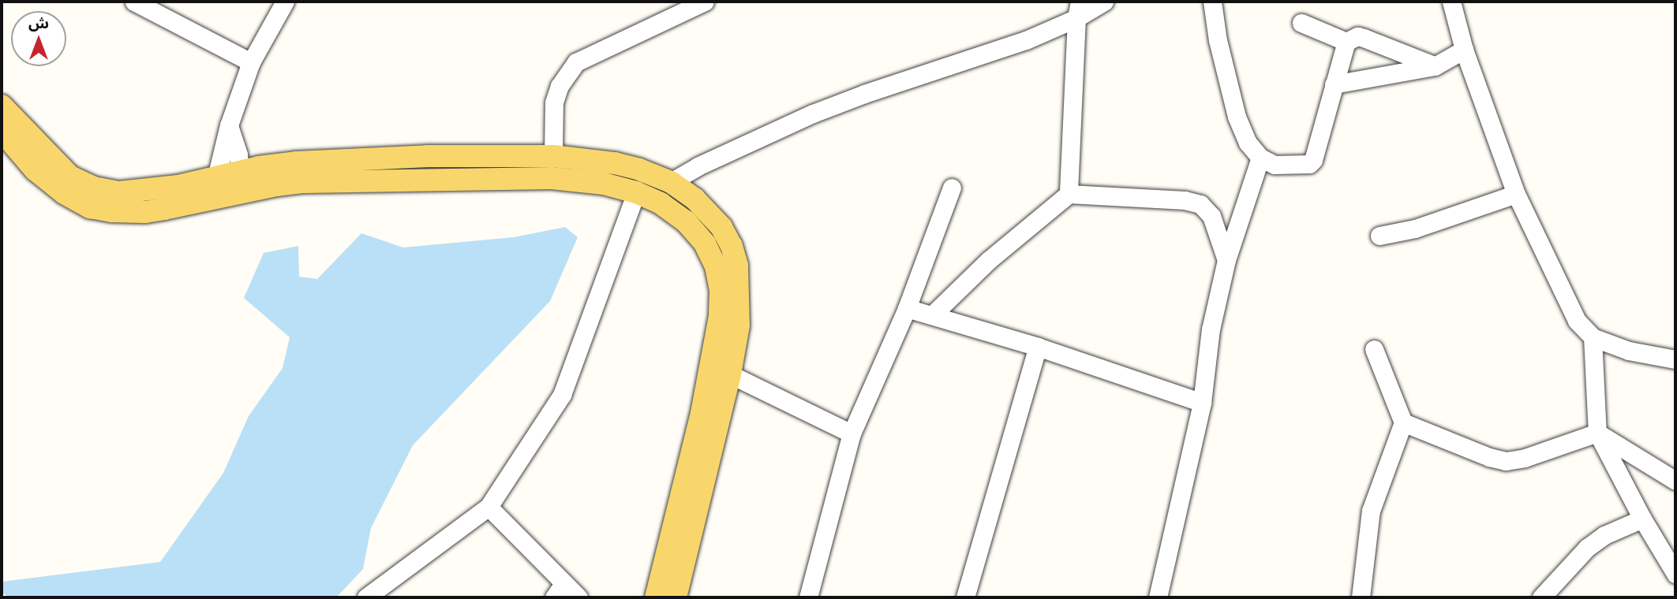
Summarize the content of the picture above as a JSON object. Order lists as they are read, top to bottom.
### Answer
{
  "north": "top"
}
